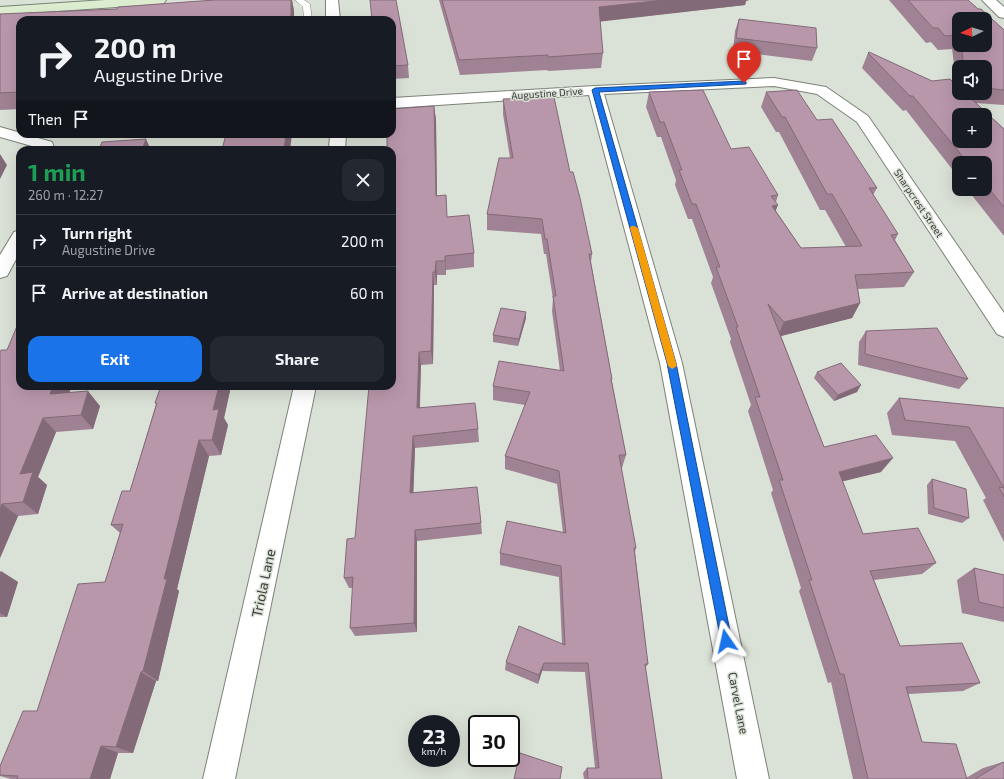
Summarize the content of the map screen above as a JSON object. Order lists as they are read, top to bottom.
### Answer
{
  "streets": {
    "street": [
      "Augustine Drive",
      "Sharpcrest Street",
      "Triola Lane",
      "Carvel Lane"
    ]
  },
  "crossings": [
    ["Augustine Drive", "Sharpcrest Street"],
    ["Augustine Drive", "Carvel Lane"]
  ],
  "north": "left",
  "page": {
    "map_buttons": ["+", "−"],
    "turn": ["200 m", "Augustine Drive"],
    "then": "Then",
    "heading": ["1 min", "260 m · 12:27"],
    "list": [
      {
        "name": "Turn right",
        "note": "Augustine Drive",
        "value": "200 m"
      },
      {
        "name": "Arrive at destination",
        "value": "60 m"
      }
    ],
    "buttons": ["Exit", "Share"],
    "speed": "23 km/h",
    "limit": "30"
  }
}
